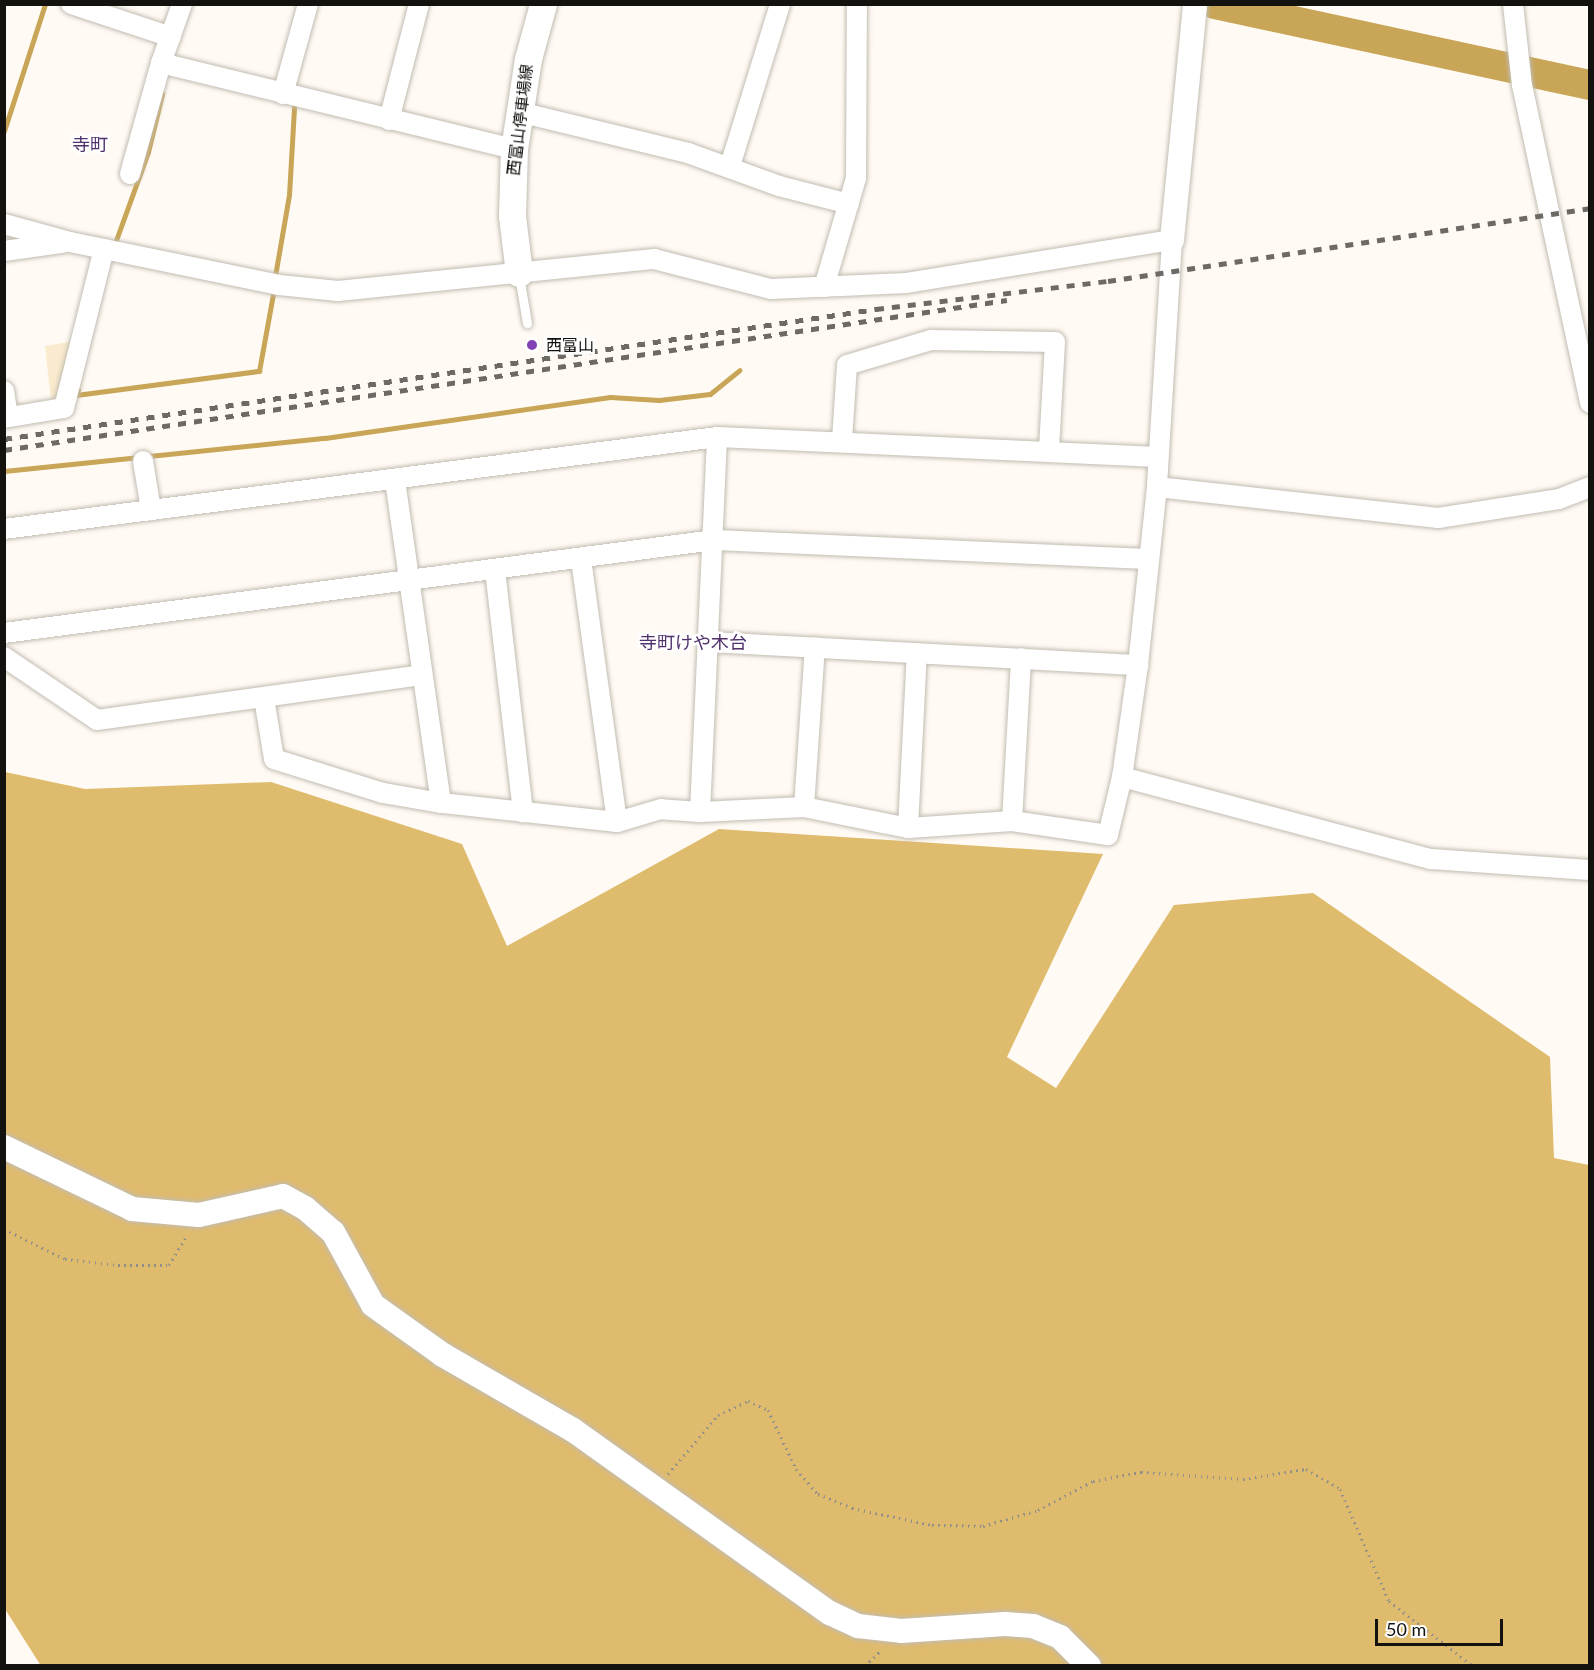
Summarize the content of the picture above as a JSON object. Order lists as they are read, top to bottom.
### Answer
{
  "streets": {
    "main road": ["西富山停車場線"]
  },
  "districts": ["寺町", "寺町けや木台"],
  "places": ["西富山"],
  "scale_bar": "50 m"
}
